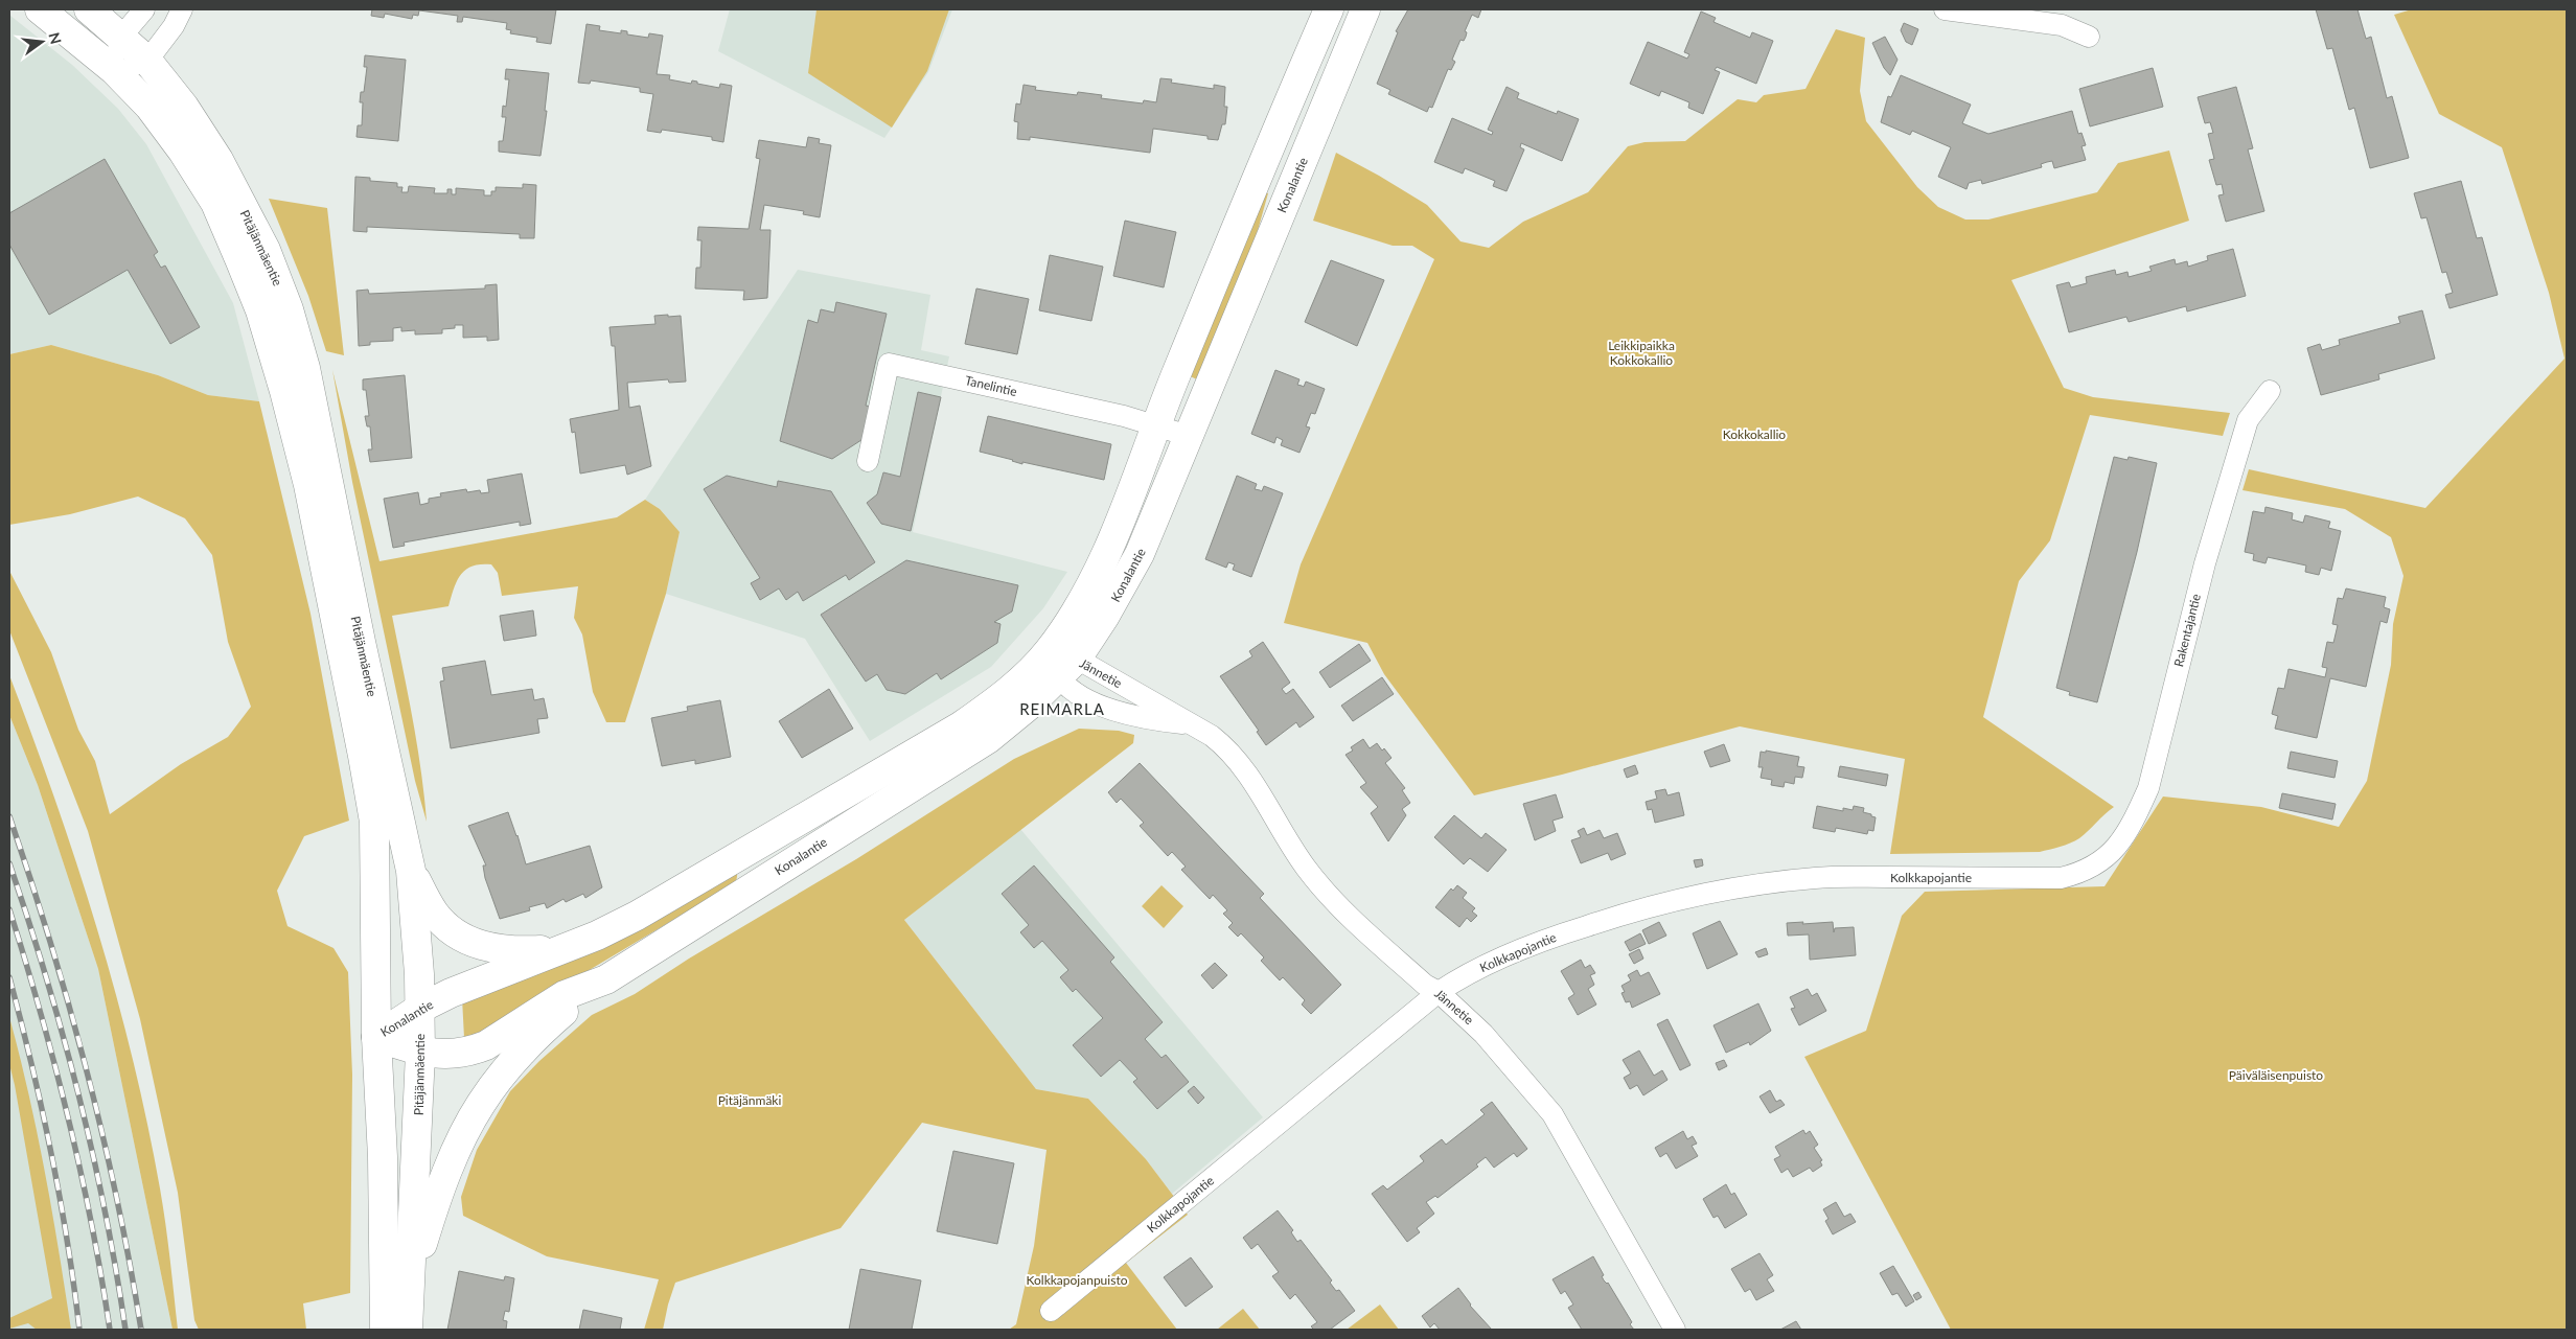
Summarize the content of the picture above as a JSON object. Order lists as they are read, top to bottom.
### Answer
{
  "streets": {
    "main road": ["Konalantie", "Pitäjänmäentie"],
    "street": [
      "Tanelintie",
      "Rakentajantie",
      "Jännetie",
      "Kolkkapojantie"
    ]
  },
  "crossings": [
    ["Konalantie", "Pitäjänmäentie"],
    ["Konalantie", "Tanelintie"],
    ["Konalantie", "Jännetie"],
    ["Rakentajantie", "Kolkkapojantie"],
    ["Jännetie", "Kolkkapojantie"]
  ],
  "districts": ["REIMARLA"],
  "parks": [
    "Leikkipaikka Kokkokallio",
    "Kokkokallio",
    "Päiväläisenpuisto",
    "Pitäjänmäki",
    "Kolkkapojanpuisto"
  ],
  "north": "right"
}
